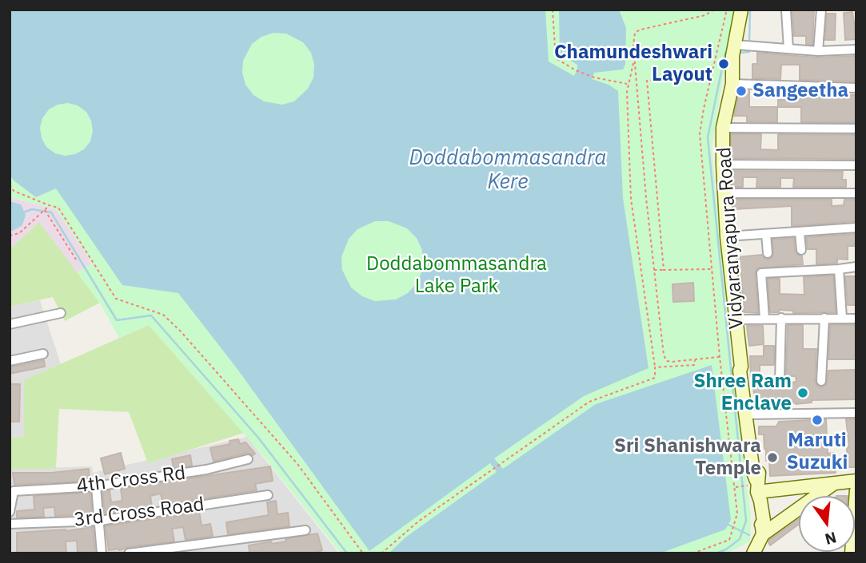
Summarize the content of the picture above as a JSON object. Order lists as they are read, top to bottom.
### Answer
{
  "streets": {
    "main road": ["Vidyaranyapura Road"],
    "street": ["4th Cross Rd", "3rd Cross Road"]
  },
  "water": ["Doddabommasandra Kere"],
  "parks": ["Doddabommasandra Lake Park"],
  "places": [
    "Chamundeshwari Layout",
    "Sangeetha",
    "Shree Ram Enclave",
    "Maruti Suzuki",
    "Sri Shanishwara Temple"
  ],
  "north": "bottom"
}
